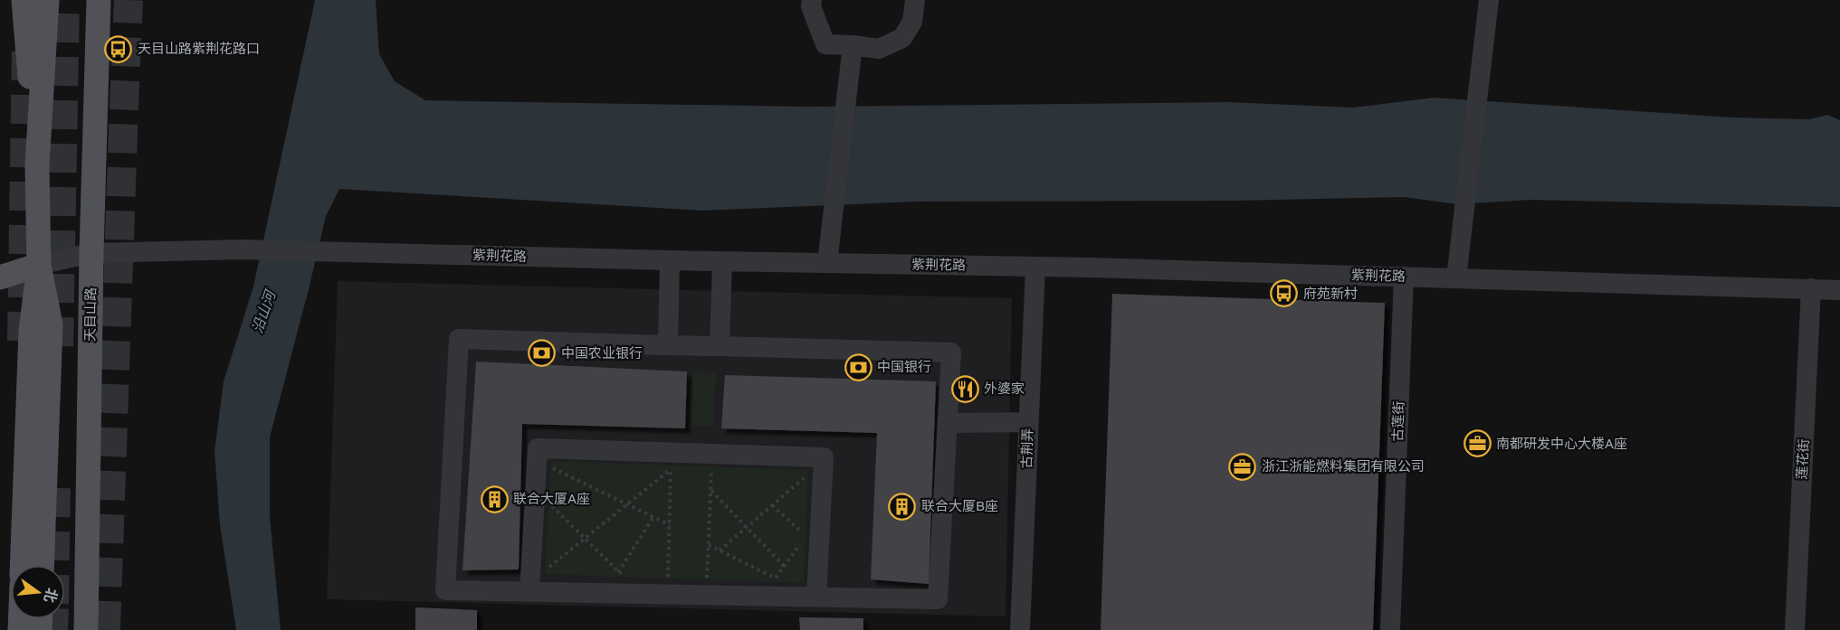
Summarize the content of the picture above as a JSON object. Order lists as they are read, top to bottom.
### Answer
{
  "streets": {
    "main road": ["天目山路"],
    "street": [
      "紫荆花路",
      "古莲街",
      "古荆弄",
      "莲花街"
    ]
  },
  "crossings": [
    ["紫荆花路", "天目山路"],
    ["紫荆花路", "古莲街"],
    ["紫荆花路", "古荆弄"],
    ["紫荆花路", "莲花街"]
  ],
  "water": ["沿山河"],
  "places": {
    "bus stop": ["天目山路紫荆花路口", "府苑新村"],
    "bank": ["中国农业银行", "中国银行"],
    "restaurant": ["外婆家"],
    "office": ["南都研发中心大楼A座", "浙江浙能燃料集团有限公司"],
    "building": ["联合大厦A座", "联合大厦B座"]
  },
  "north": "right"
}
